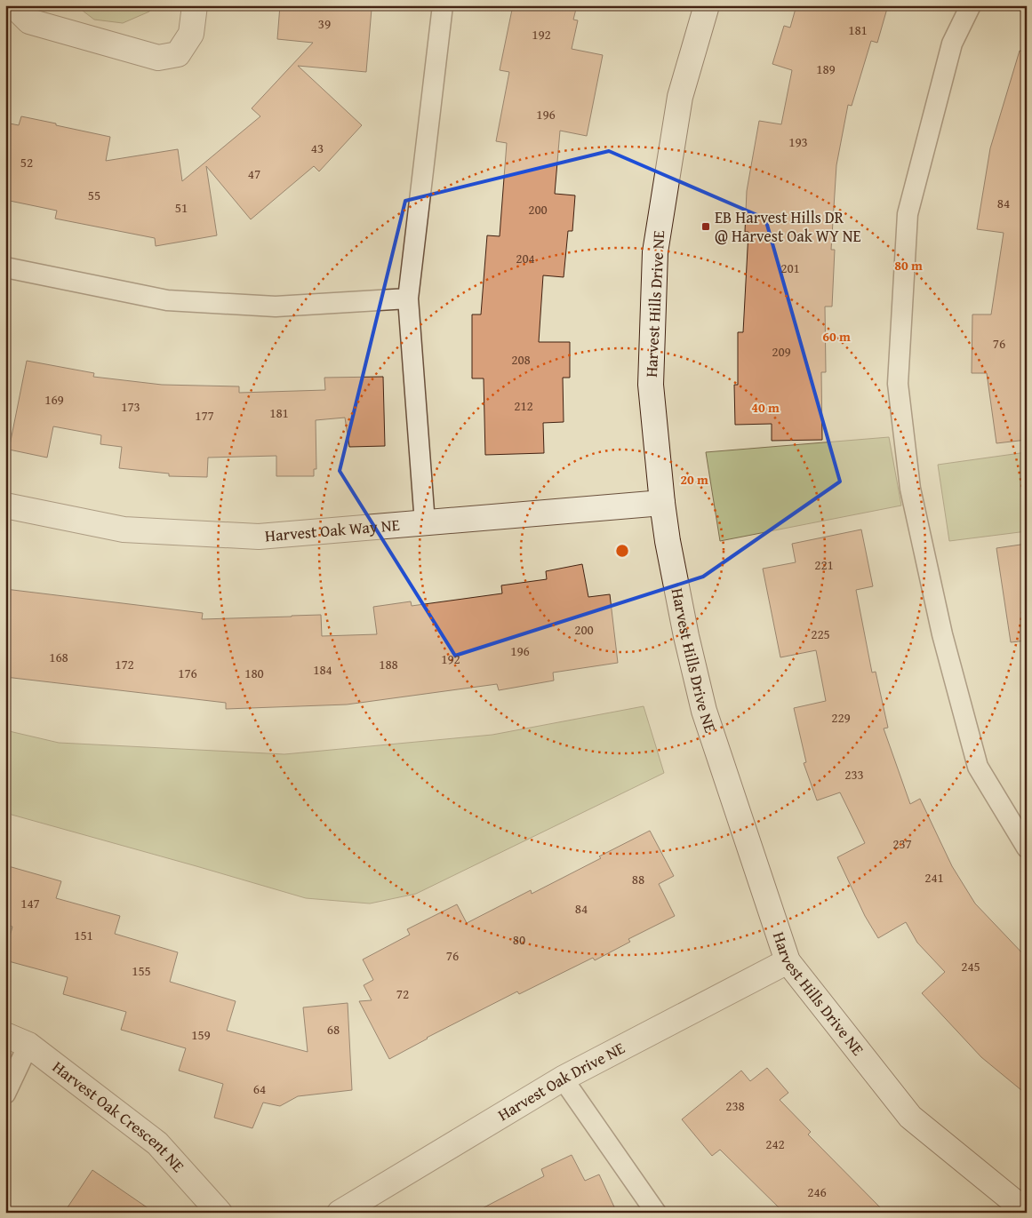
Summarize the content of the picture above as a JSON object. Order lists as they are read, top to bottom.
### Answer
{
  "streets": {
    "street": [
      "Harvest Hills Drive NE",
      "Harvest Oak Way NE",
      "Harvest Oak Drive NE",
      "Harvest Oak Crescent NE"
    ]
  },
  "crossings": [
    ["Harvest Hills Drive NE", "Harvest Oak Way NE"],
    ["Harvest Hills Drive NE", "Harvest Oak Drive NE"]
  ],
  "places": {
    "transit": ["EB Harvest Hills DR @ Harvest Oak WY NE"]
  },
  "house_numbers": [
    "39",
    "181",
    "192",
    "189",
    "196",
    "193",
    "43",
    "52",
    "47",
    "55",
    "84",
    "51",
    "200",
    "204",
    "201",
    "76",
    "209",
    "208",
    "169",
    "212",
    "173",
    "181",
    "177",
    "221",
    "200",
    "225",
    "196",
    "168",
    "192",
    "172",
    "188",
    "184",
    "176",
    "180",
    "229",
    "233",
    "237",
    "241",
    "88",
    "147",
    "84",
    "151",
    "80",
    "76",
    "245",
    "155",
    "72",
    "68",
    "159",
    "64",
    "238",
    "242",
    "246"
  ],
  "rings": [
    "80 m",
    "60 m",
    "40 m",
    "20 m"
  ]
}
